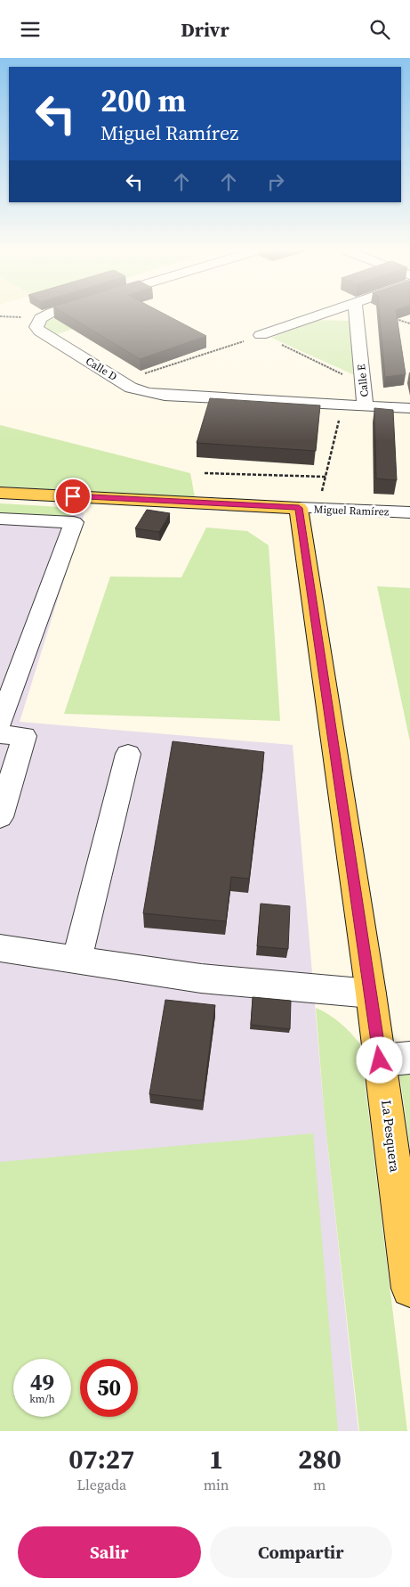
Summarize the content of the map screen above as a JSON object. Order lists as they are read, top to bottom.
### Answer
{
  "streets": {
    "main road": ["Miguel Ramírez", "La Pesquera"],
    "street": ["Calle D", "Calle E"]
  },
  "crossings": [
    ["Calle D", "Calle E"],
    ["Miguel Ramírez", "La Pesquera"]
  ],
  "page": {
    "header": "Drivr",
    "turn": ["200 m", "Miguel Ramírez"],
    "speed": "49 km/h",
    "limit": "50",
    "eta": [
      "07:27",
      "Llegada",
      "1",
      "min",
      "280",
      "m"
    ],
    "buttons": ["Salir", "Compartir"]
  }
}
